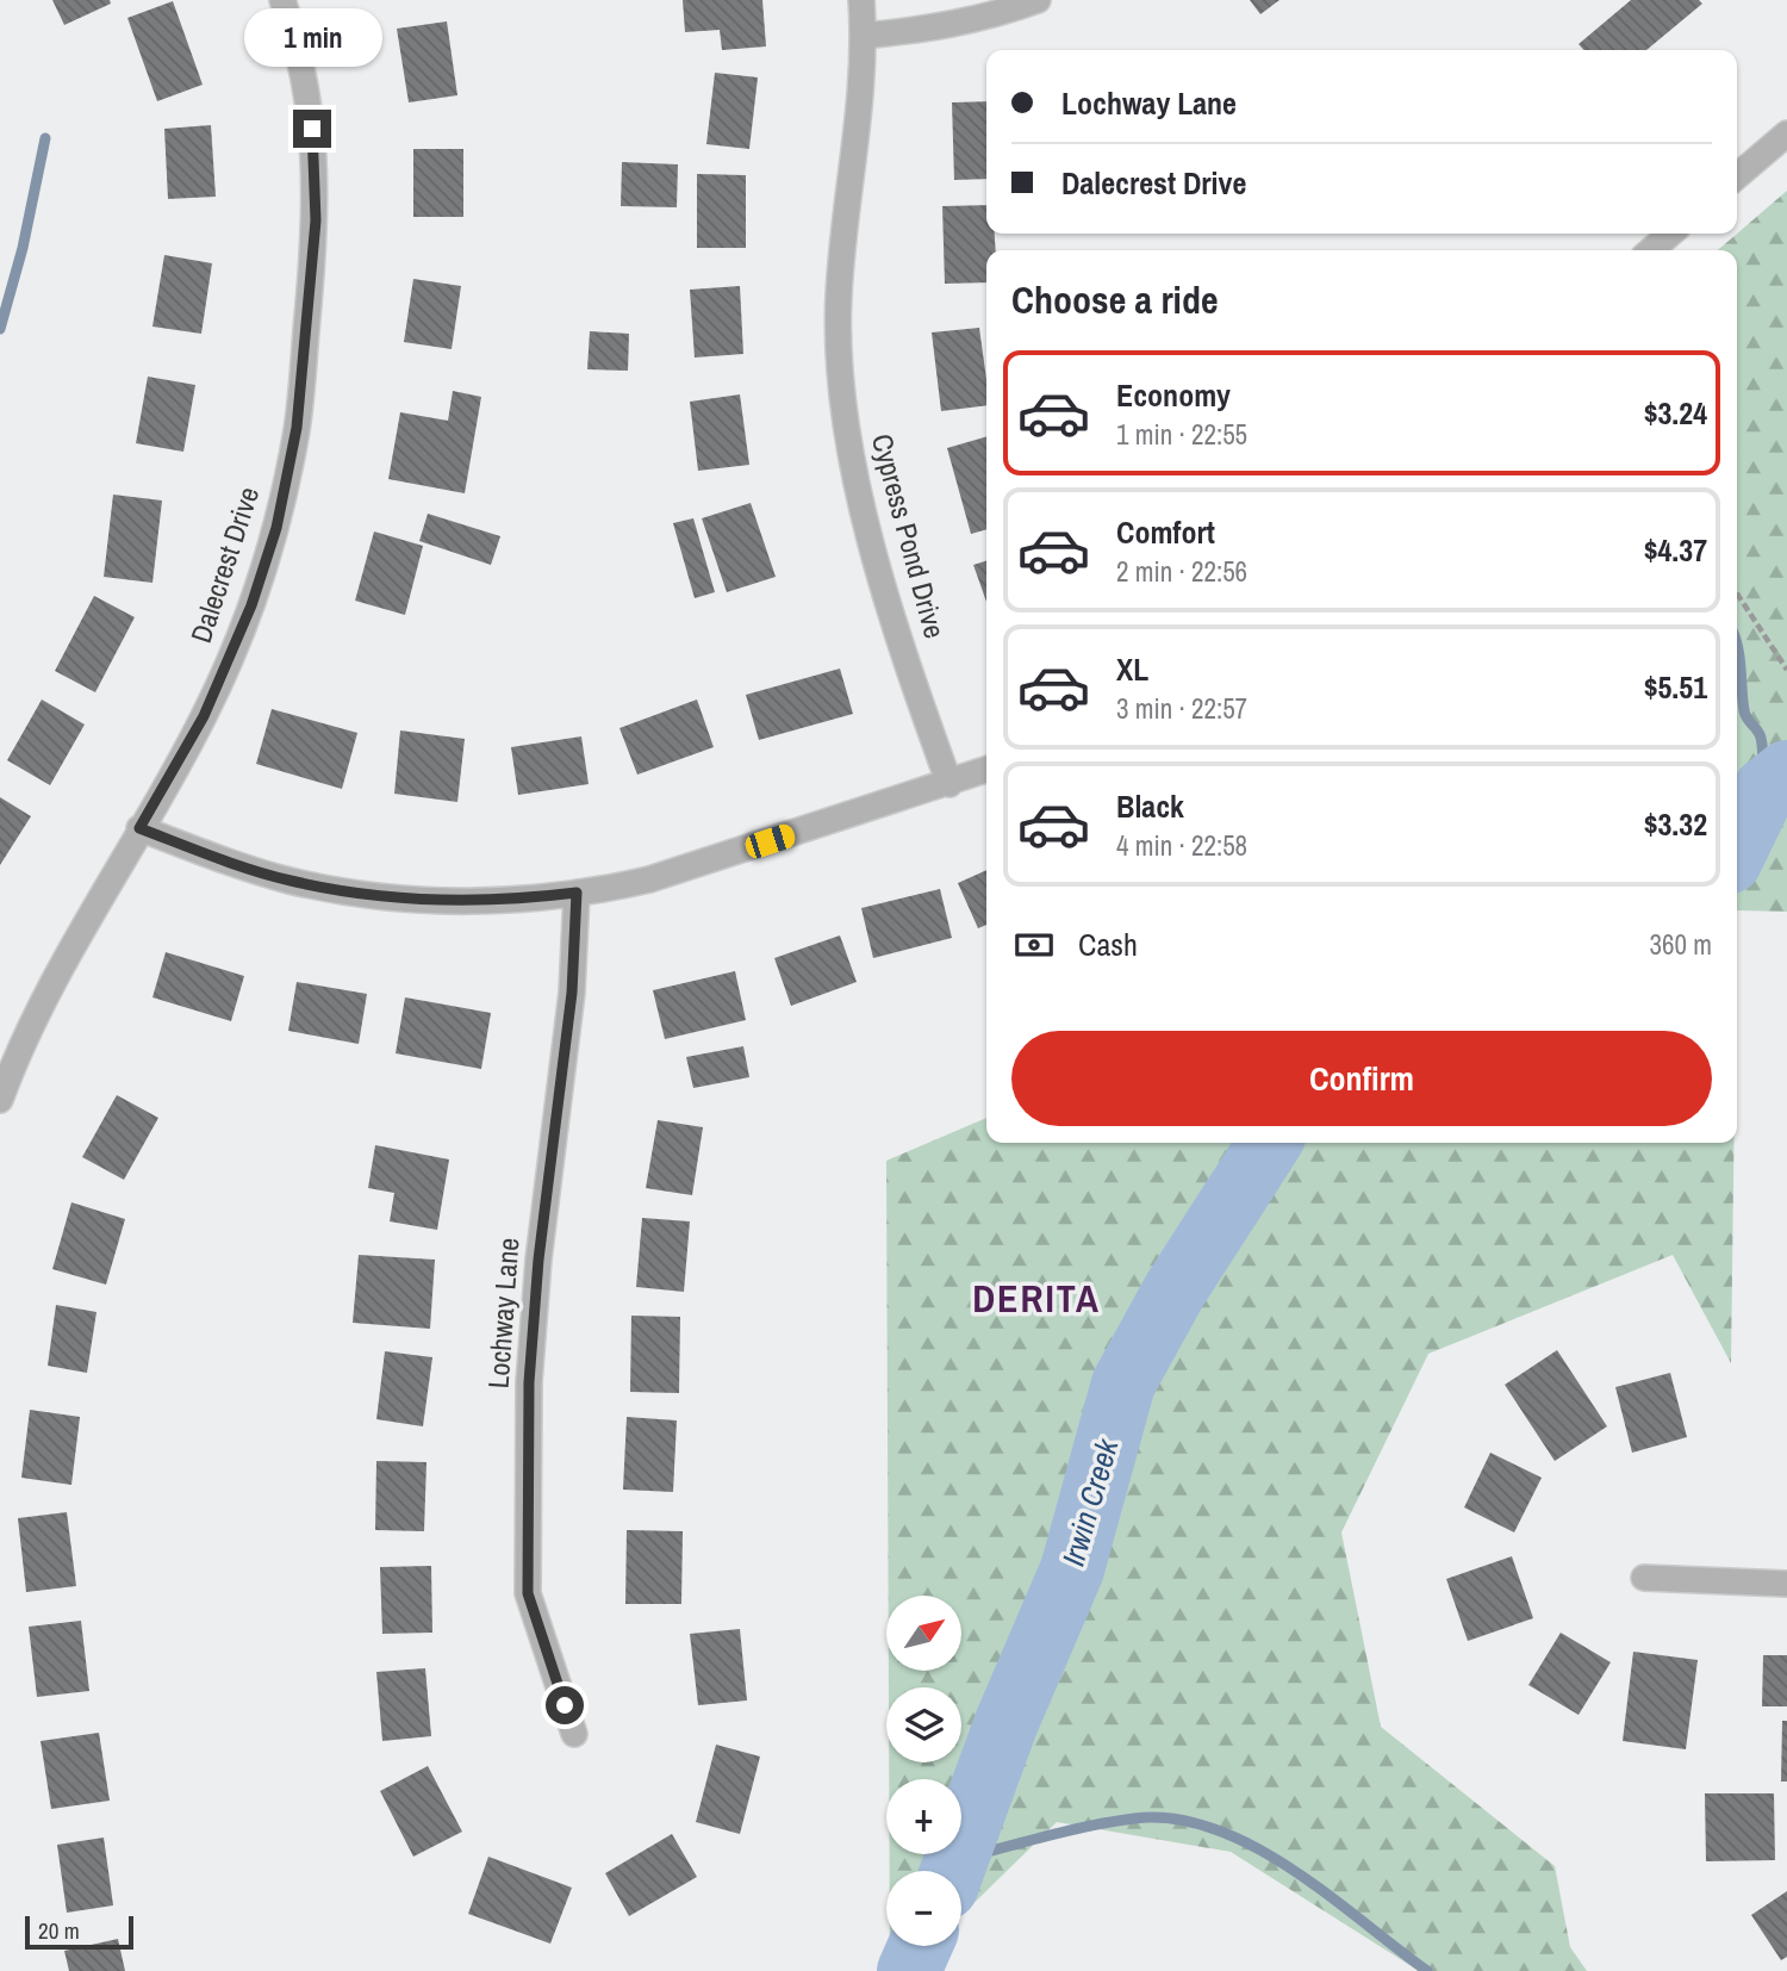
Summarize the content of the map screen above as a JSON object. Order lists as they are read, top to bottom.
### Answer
{
  "streets": {
    "street": ["Cypress Pond Drive", "Dalecrest Drive", "Lochway Lane"]
  },
  "districts": ["DERITA"],
  "water": ["Irwin Creek"],
  "scale_bar": "20 m",
  "north": "top right",
  "page": {
    "bubble": "1 min",
    "banner": ["Lochway Lane", "Dalecrest Drive"],
    "heading": "Choose a ride",
    "list": [
      {
        "name": "Economy",
        "note": "1 min · 22:55",
        "value": "$3.24"
      },
      {
        "name": "Comfort",
        "note": "2 min · 22:56",
        "value": "$4.37"
      },
      {
        "name": "XL",
        "note": "3 min · 22:57",
        "value": "$5.51"
      },
      {
        "name": "Black",
        "note": "4 min · 22:58",
        "value": "$3.32"
      }
    ],
    "pay": ["Cash", "360 m"],
    "buttons": "Confirm",
    "map_buttons": ["+", "−"],
    "scale": "20 m"
  }
}
